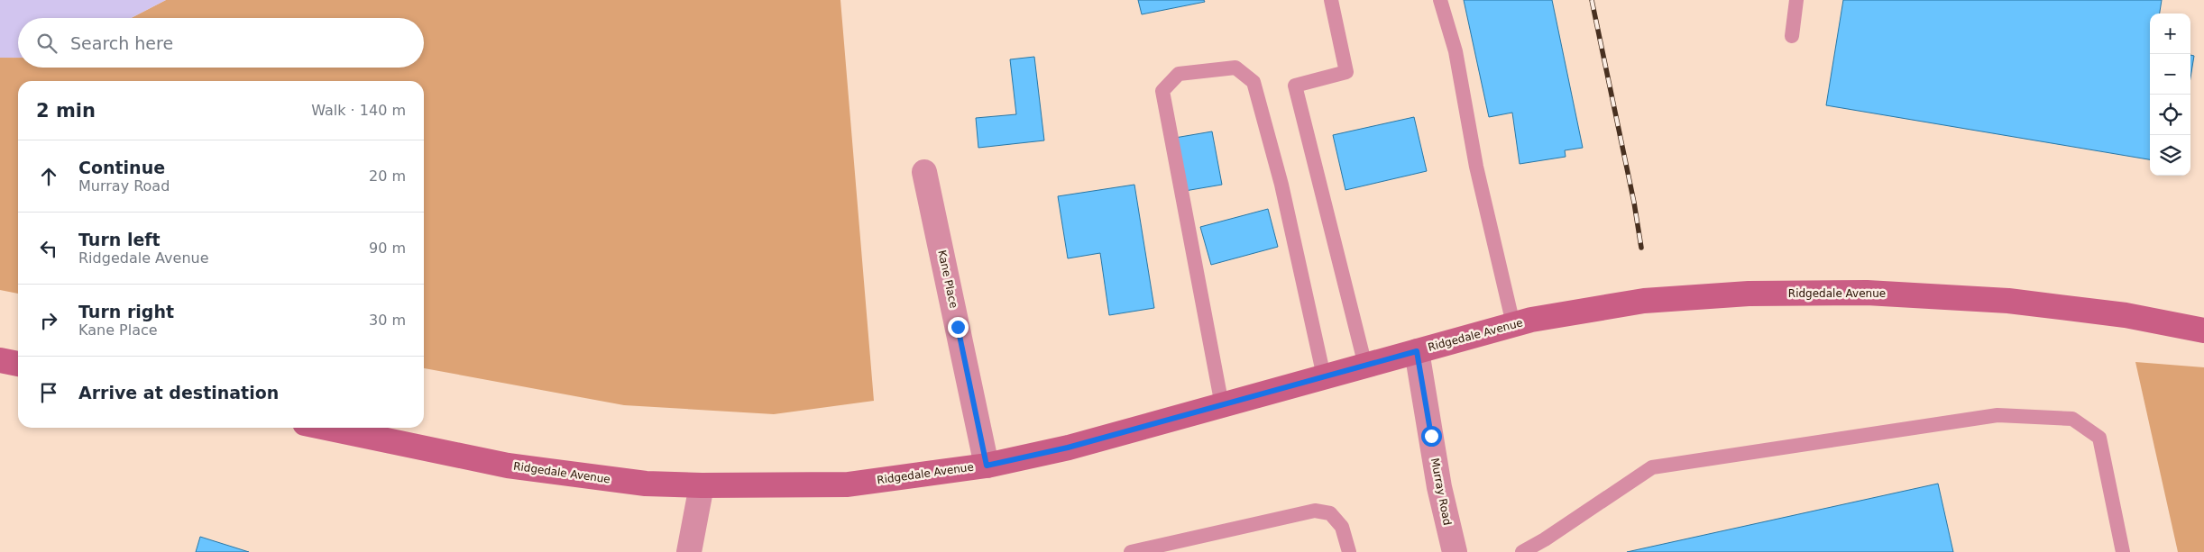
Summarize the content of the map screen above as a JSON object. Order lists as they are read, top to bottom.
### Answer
{
  "streets": {
    "main road": ["Ridgedale Avenue"],
    "street": ["Kane Place", "Murray Road"]
  },
  "crossings": [
    ["Kane Place", "Ridgedale Avenue"],
    ["Ridgedale Avenue", "Murray Road"]
  ],
  "page": {
    "map_buttons": ["+", "−"],
    "search": "Search here",
    "heading": ["2 min", "Walk · 140 m"],
    "list": [
      ["Continue", "Murray Road", "20 m"],
      ["Turn left", "Ridgedale Avenue", "90 m"],
      ["Turn right", "Kane Place", "30 m"],
      "Arrive at destination"
    ]
  }
}
